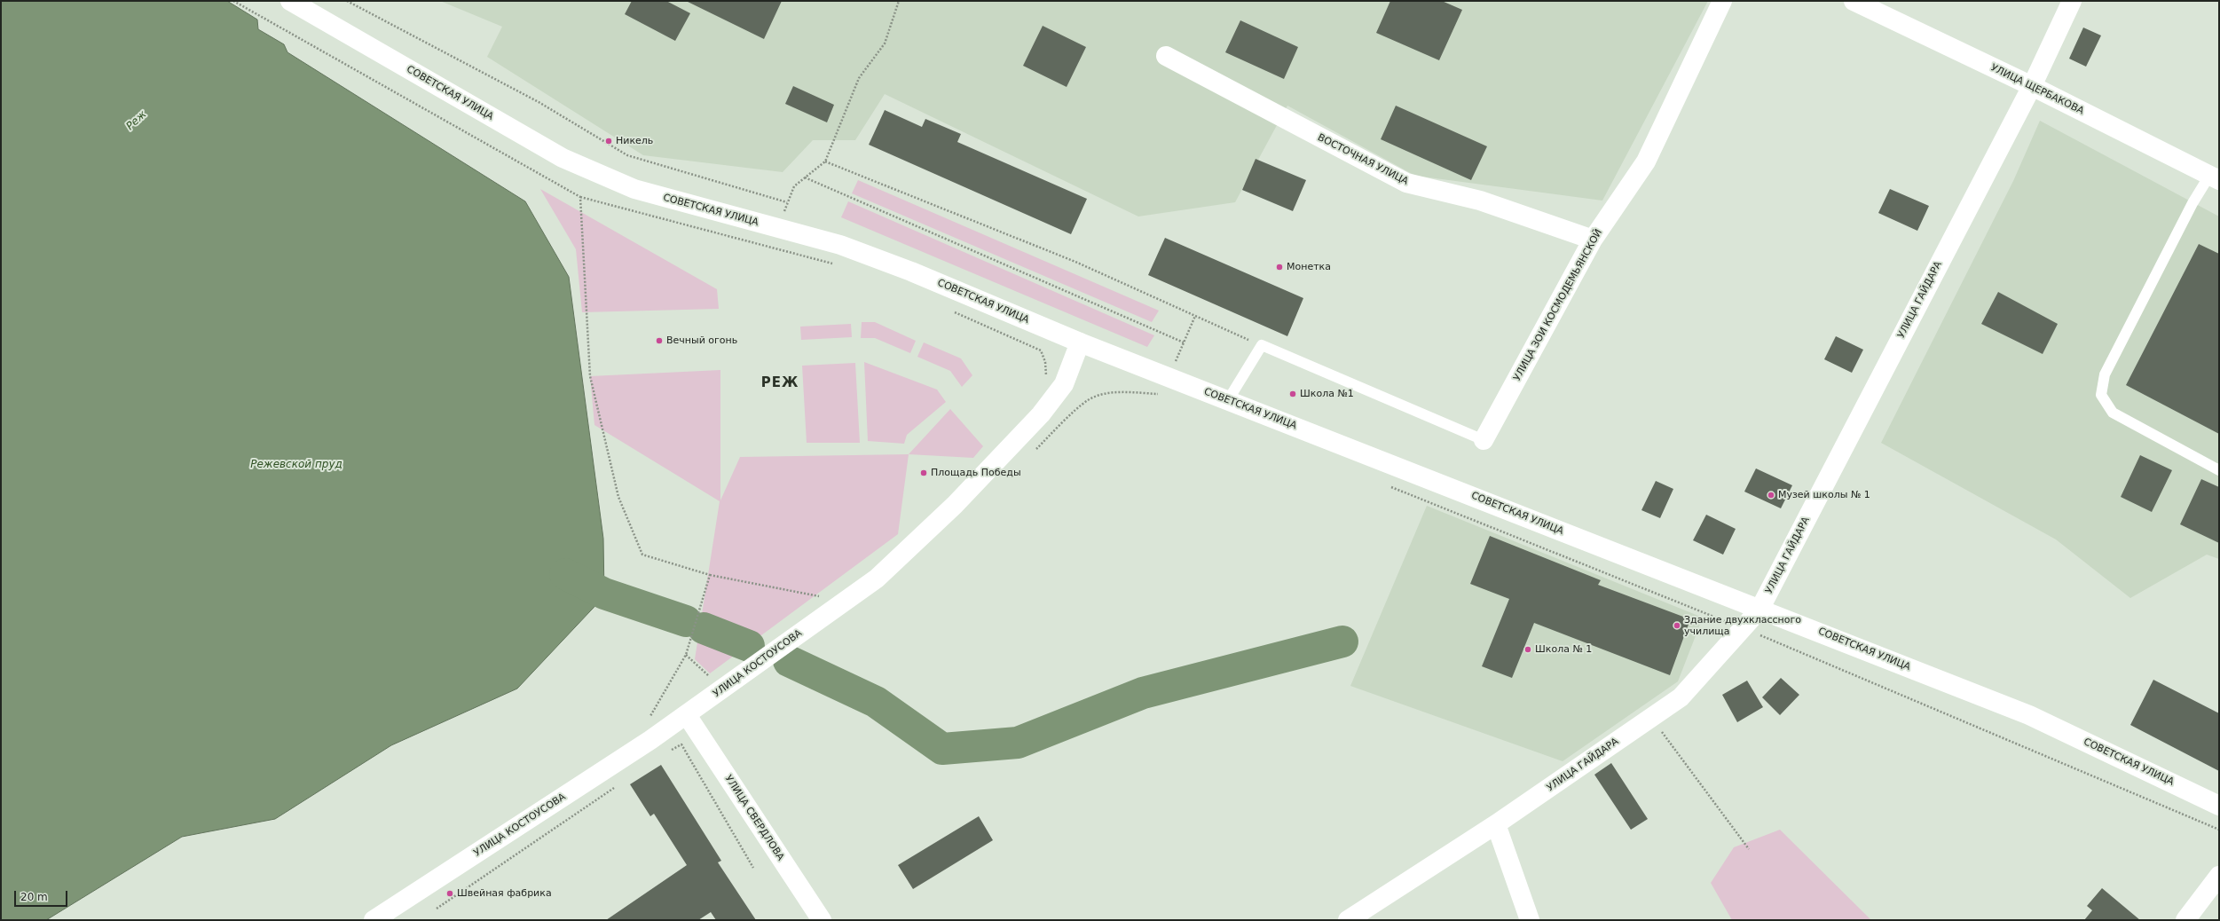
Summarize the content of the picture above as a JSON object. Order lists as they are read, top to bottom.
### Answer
{
  "streets": {
    "street": [
      "УЛИЦА ЩЕРБАКОВА",
      "СОВЕТСКАЯ УЛИЦА",
      "ВОСТОЧНАЯ УЛИЦА",
      "УЛИЦА ГАЙДАРА",
      "УЛИЦА ЗОИ КОСМОДЕМЬЯНСКОЙ",
      "УЛИЦА КОСТОУСОВА",
      "УЛИЦА СВЕРДЛОВА"
    ]
  },
  "crossings": [
    ["УЛИЦА ЩЕРБАКОВА", "УЛИЦА ГАЙДАРА"],
    ["СОВЕТСКАЯ УЛИЦА", "УЛИЦА ГАЙДАРА"],
    ["СОВЕТСКАЯ УЛИЦА", "УЛИЦА КОСТОУСОВА"],
    ["ВОСТОЧНАЯ УЛИЦА", "УЛИЦА ЗОИ КОСМОДЕМЬЯНСКОЙ"],
    ["УЛИЦА КОСТОУСОВА", "УЛИЦА СВЕРДЛОВА"]
  ],
  "districts": ["РЕЖ"],
  "water": ["Реж", "Режевской пруд"],
  "places": [
    "Никель",
    "Монетка",
    "Вечный огонь",
    "Школа №1",
    "Площадь Победы",
    "Музей школы № 1",
    "Здание двухклассного училища",
    "Школа № 1",
    "Швейная фабрика"
  ],
  "scale_bar": "20 m"
}
